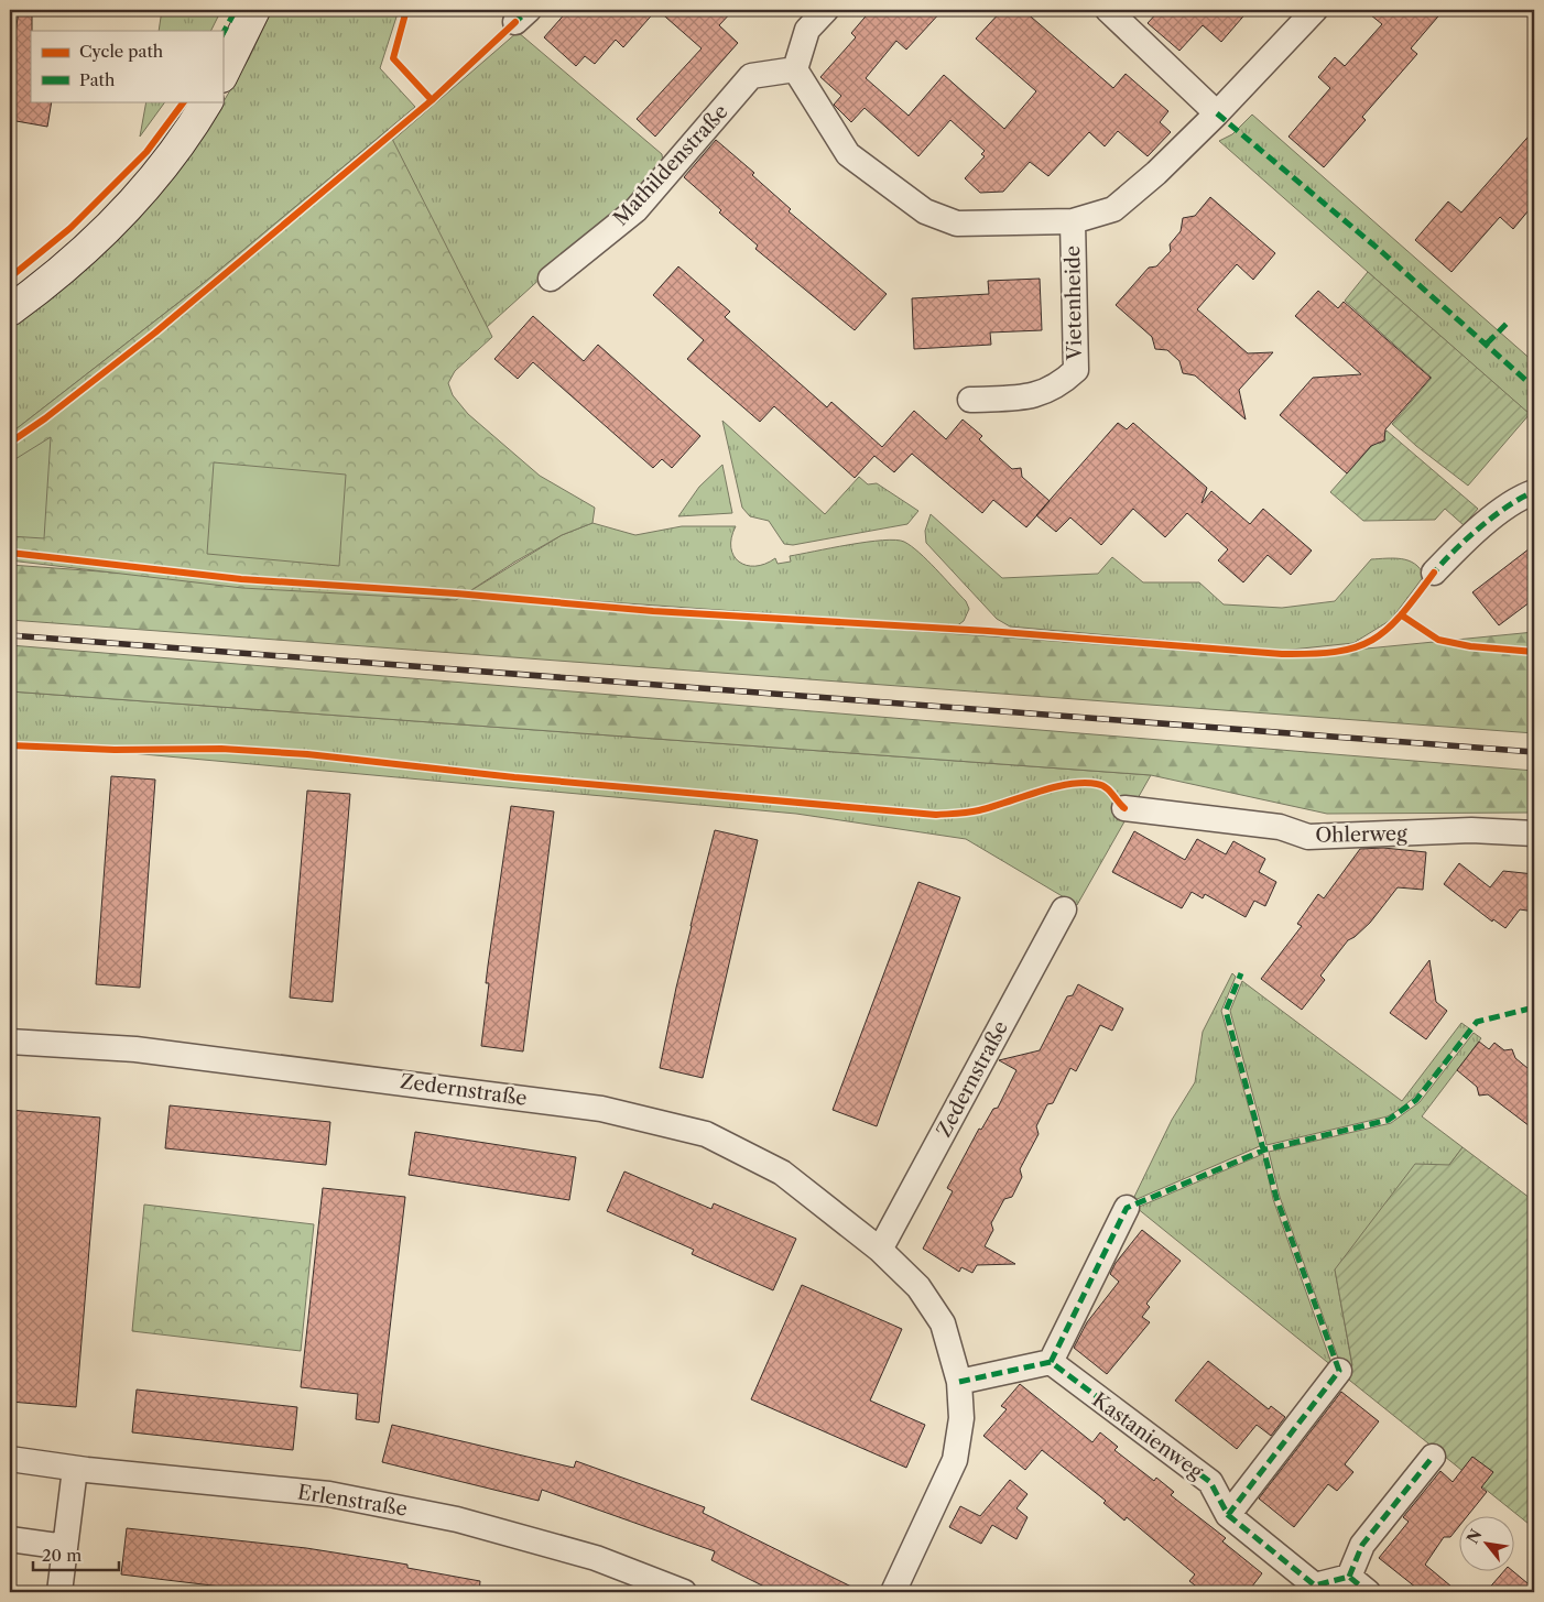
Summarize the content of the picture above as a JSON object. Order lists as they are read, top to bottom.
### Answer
{
  "streets": {
    "street": [
      "Mathildenstraße",
      "Vietenheide",
      "Ohlerweg",
      "Zedernstraße",
      "Kastanienweg",
      "Erlenstraße"
    ]
  },
  "legend": ["Cycle path", "Path"],
  "scale_bar": "20 m",
  "north": "top left"
}
